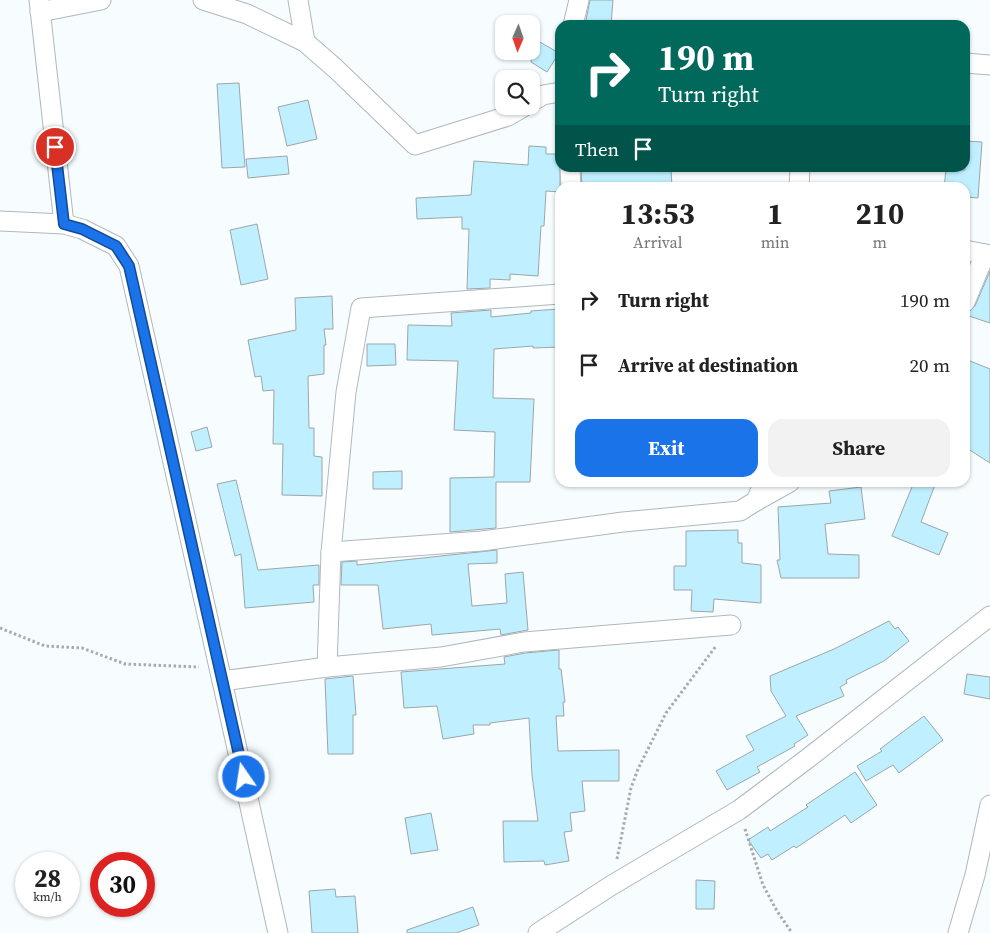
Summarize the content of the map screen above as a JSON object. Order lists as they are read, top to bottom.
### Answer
{
  "north": "bottom",
  "page": {
    "turn": ["190 m", "Turn right"],
    "then": "Then",
    "eta": [
      "13:53",
      "Arrival",
      "1",
      "min",
      "210",
      "m"
    ],
    "list": [
      {
        "name": "Turn right",
        "value": "190 m"
      },
      {
        "name": "Arrive at destination",
        "value": "20 m"
      }
    ],
    "buttons": ["Exit", "Share"],
    "speed": "28 km/h",
    "limit": "30"
  }
}
